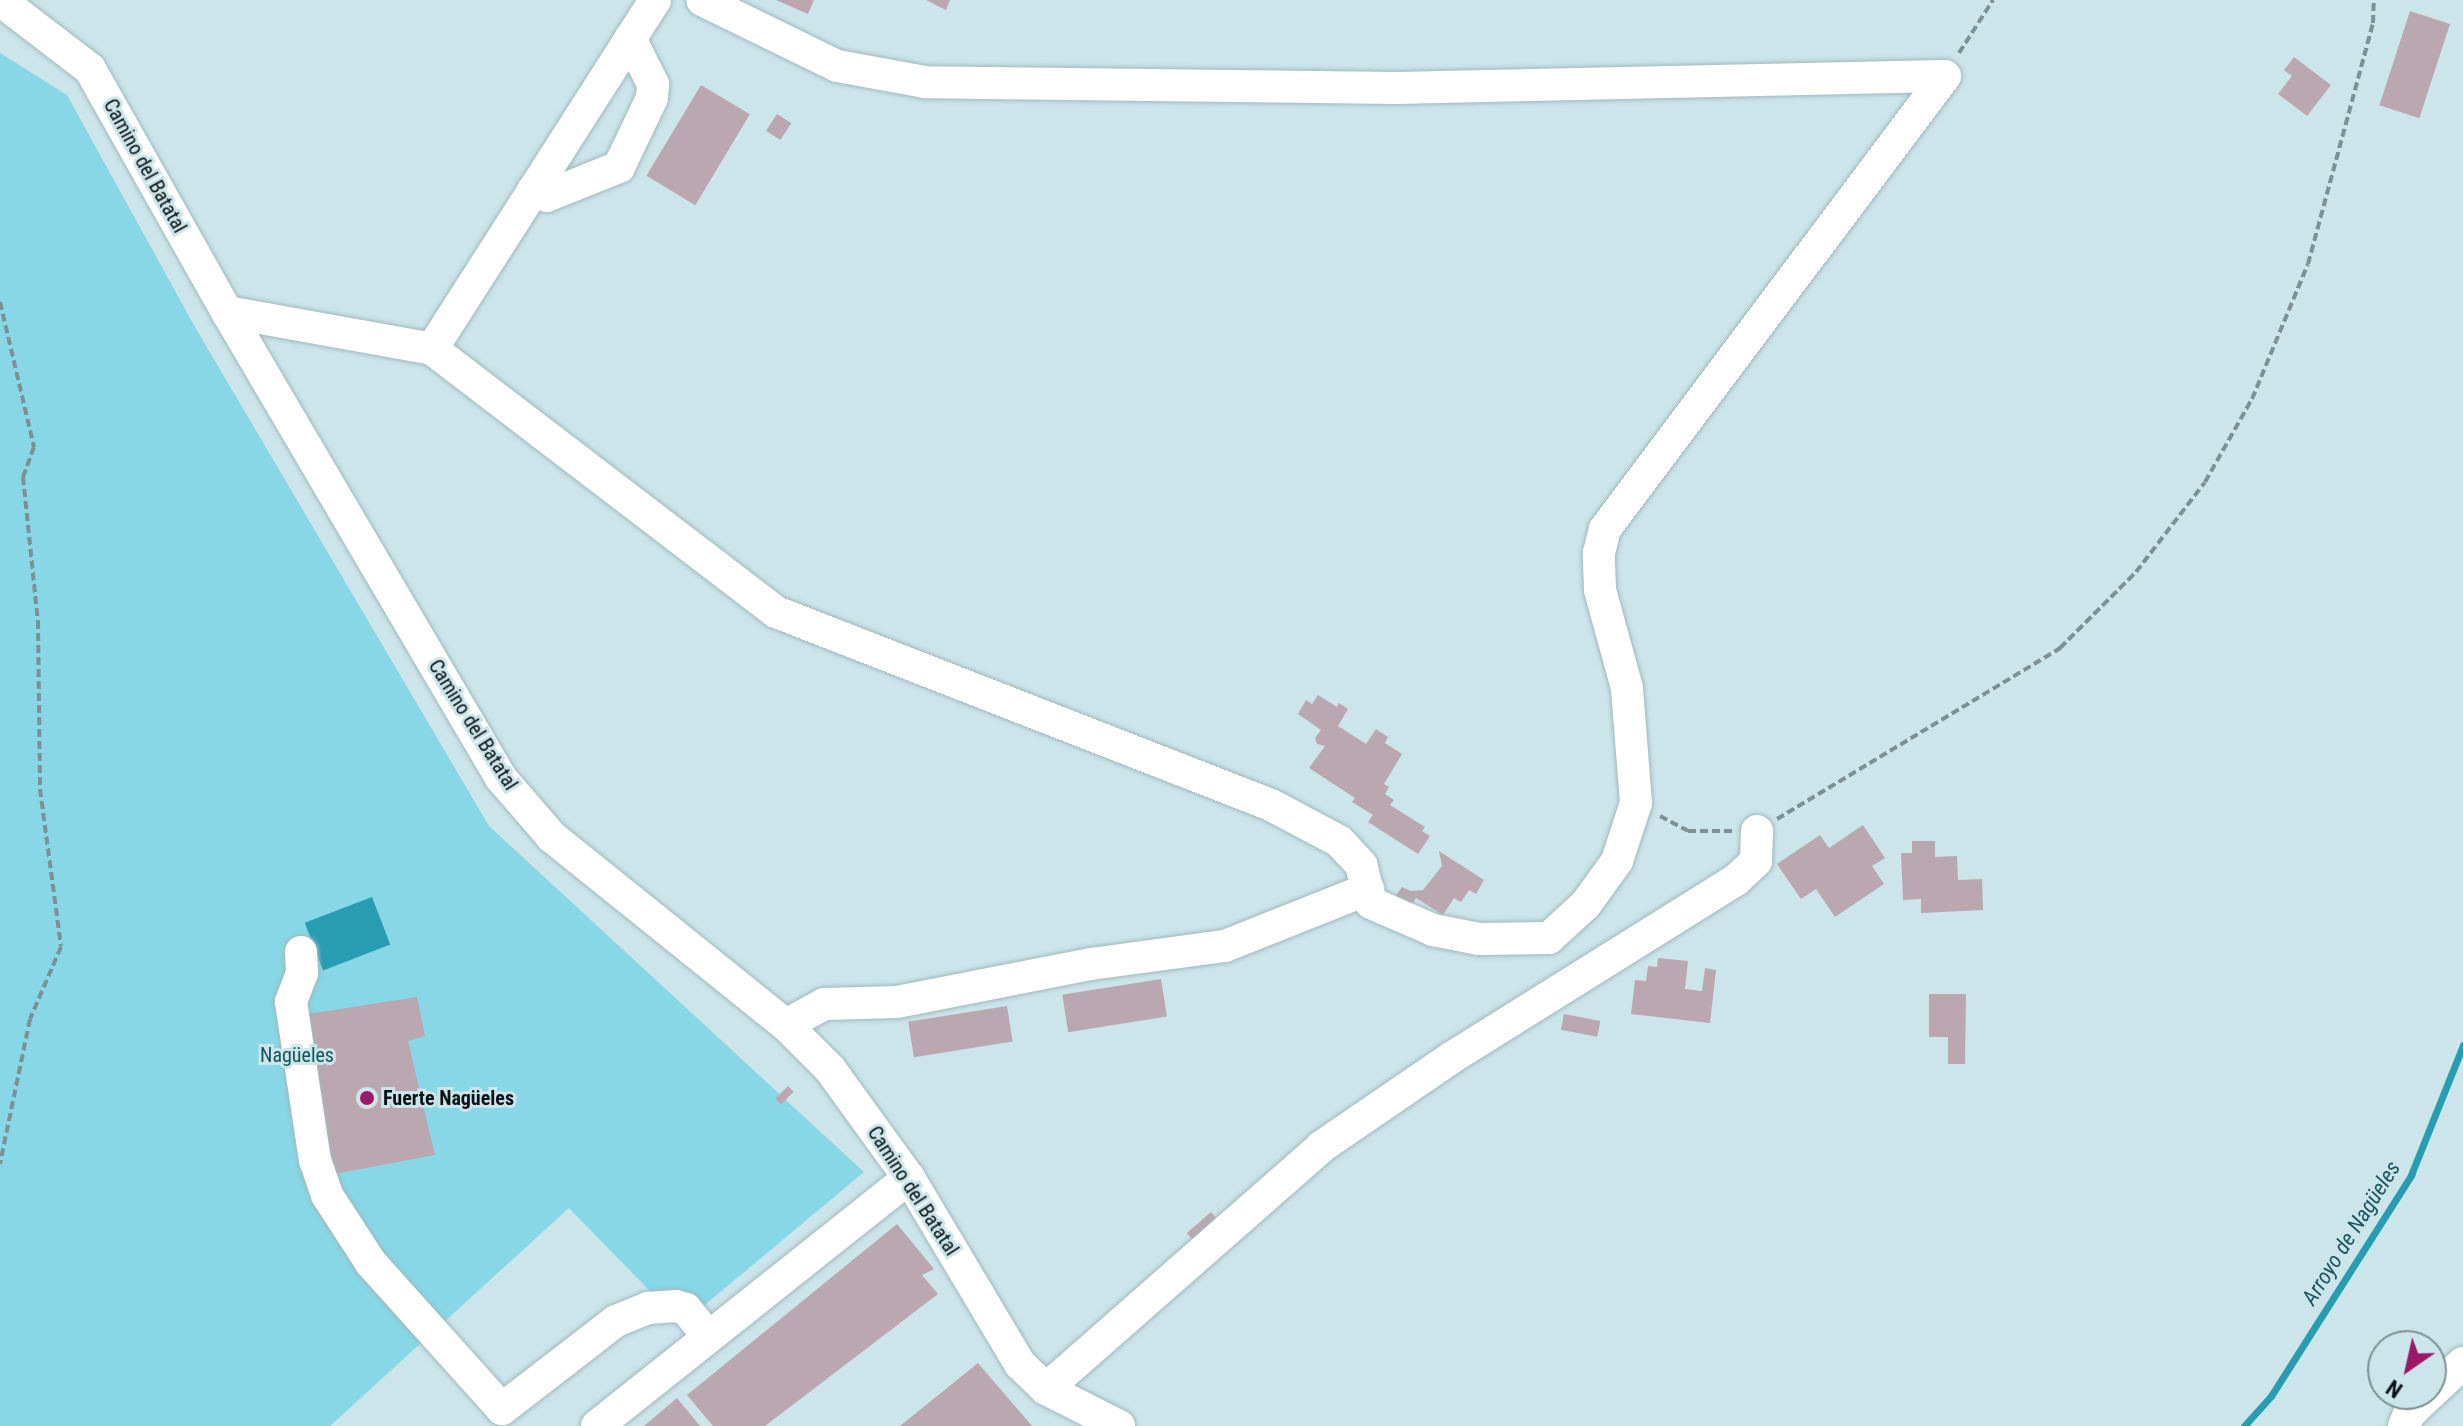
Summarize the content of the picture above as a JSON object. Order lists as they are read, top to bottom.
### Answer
{
  "streets": {
    "street": ["Camino del Batatal"]
  },
  "water": ["Arroyo de Nagüeles"],
  "parks": ["Nagüeles"],
  "places": ["Fuerte Nagüeles"],
  "north": "bottom left"
}
